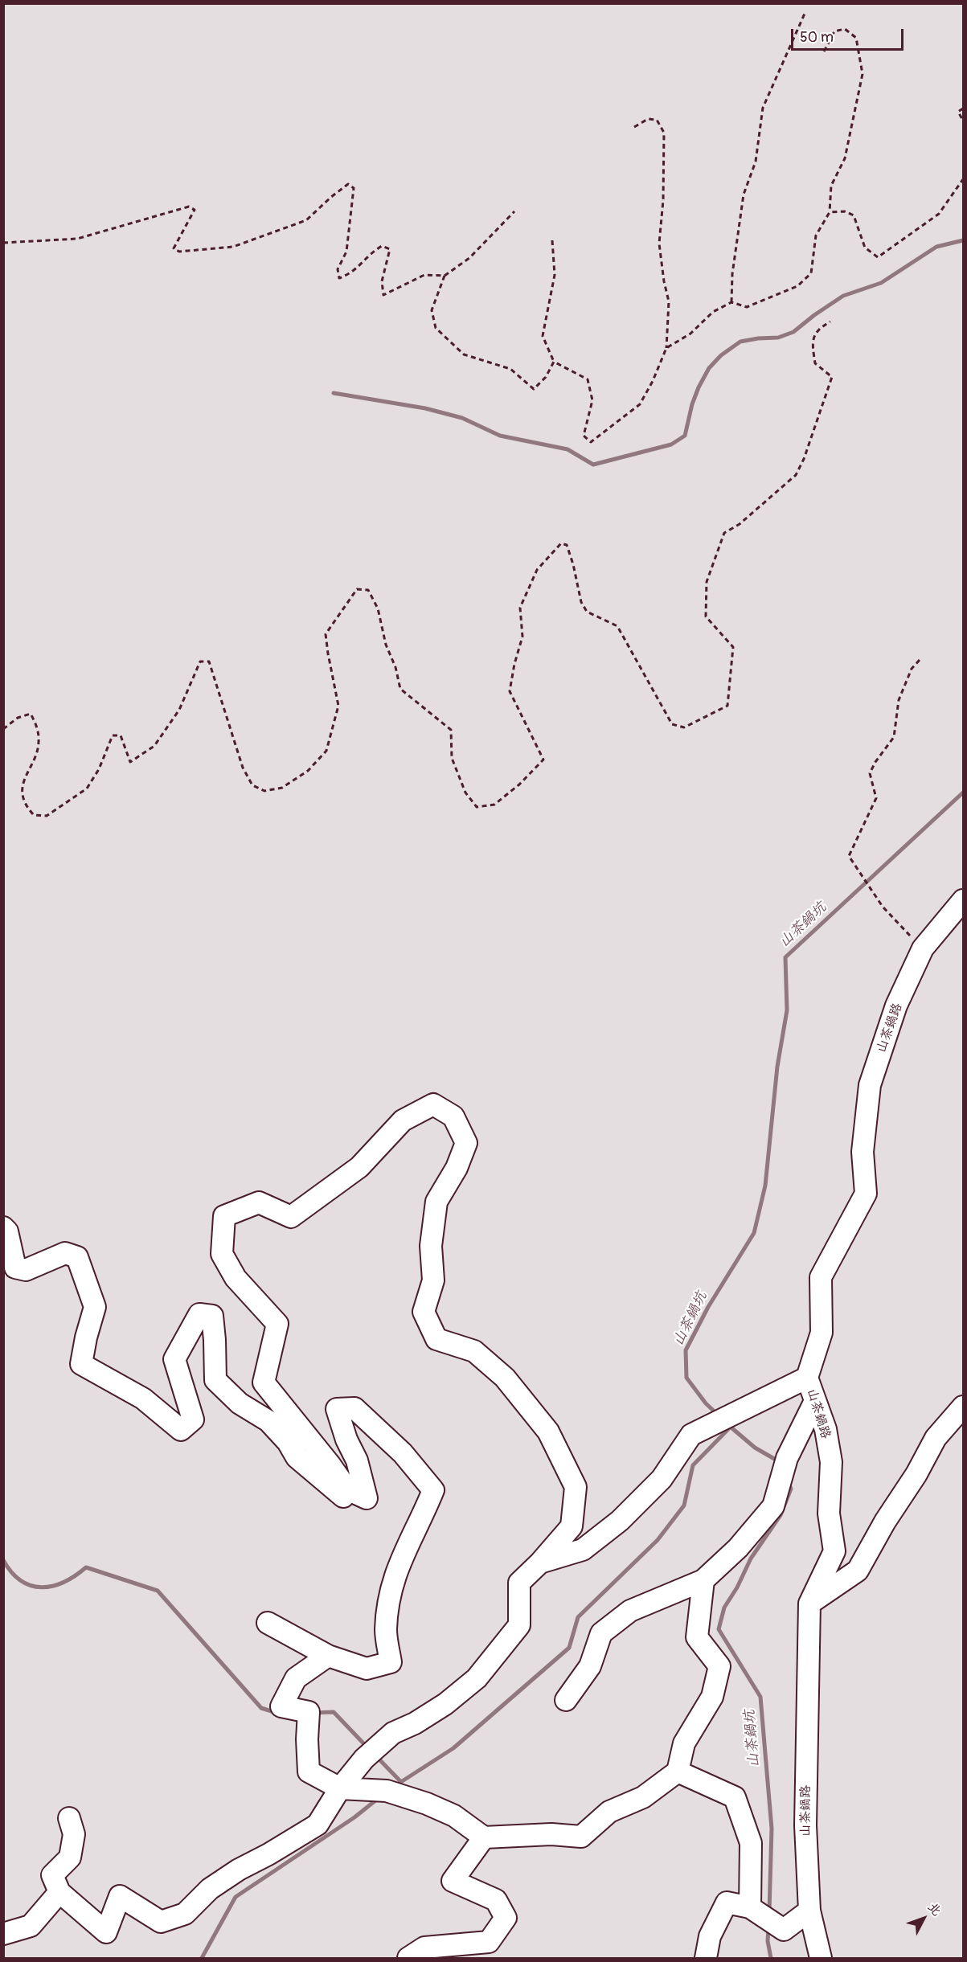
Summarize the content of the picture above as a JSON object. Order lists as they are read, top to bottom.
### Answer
{
  "streets": {
    "street": ["山茶鍋路"]
  },
  "water": ["山茶鍋坑"],
  "scale_bar": "50 m",
  "north": "top right"
}
